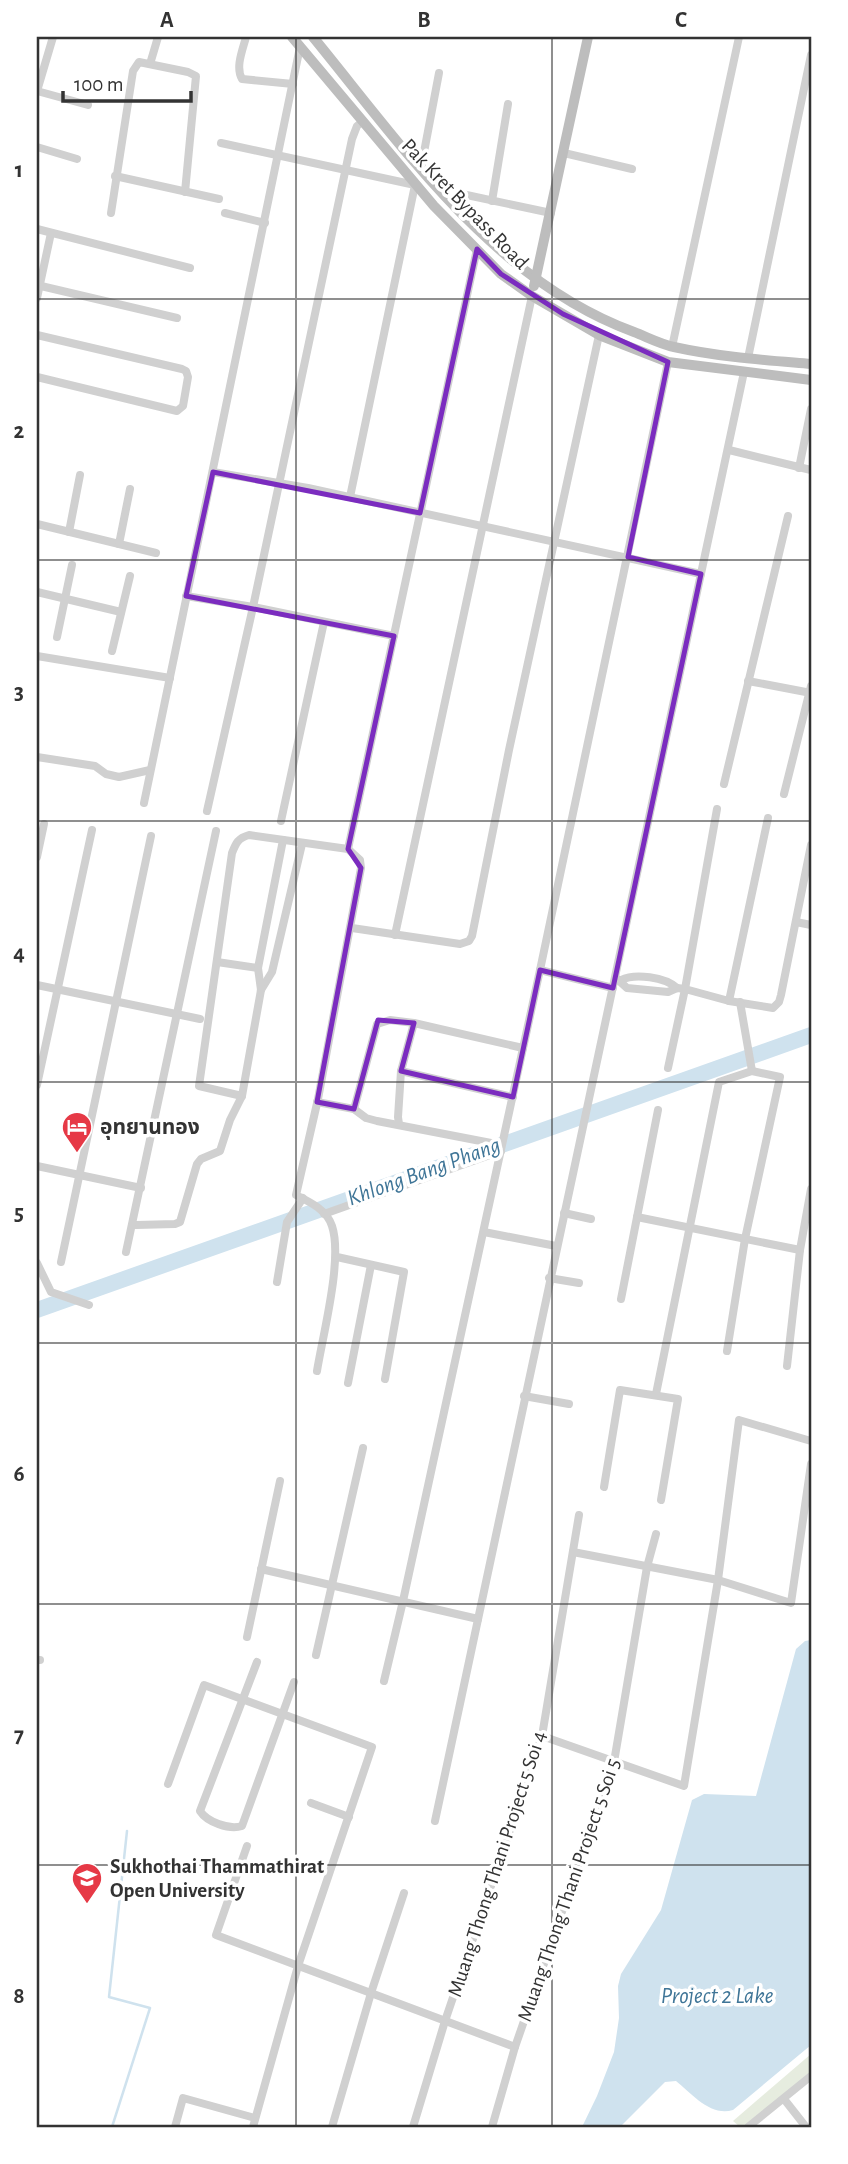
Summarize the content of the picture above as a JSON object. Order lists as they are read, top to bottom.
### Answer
{
  "streets": {
    "main road": ["Pak Kret Bypass Road"],
    "street": ["Muang Thong Thani Project 5 Soi 4", "Muang Thong Thani Project 5 Soi 5"]
  },
  "water": ["Khlong Bang Phang", "Project 2 Lake"],
  "places": {
    "hotel": ["อุทยานทอง"],
    "school or university": ["Sukhothai Thammathirat Open University"]
  },
  "scale_bar": "100 m",
  "grid": {
    "columns": ["A", "B", "C"],
    "rows": [
      "1",
      "2",
      "3",
      "4",
      "5",
      "6",
      "7",
      "8"
    ]
  }
}
